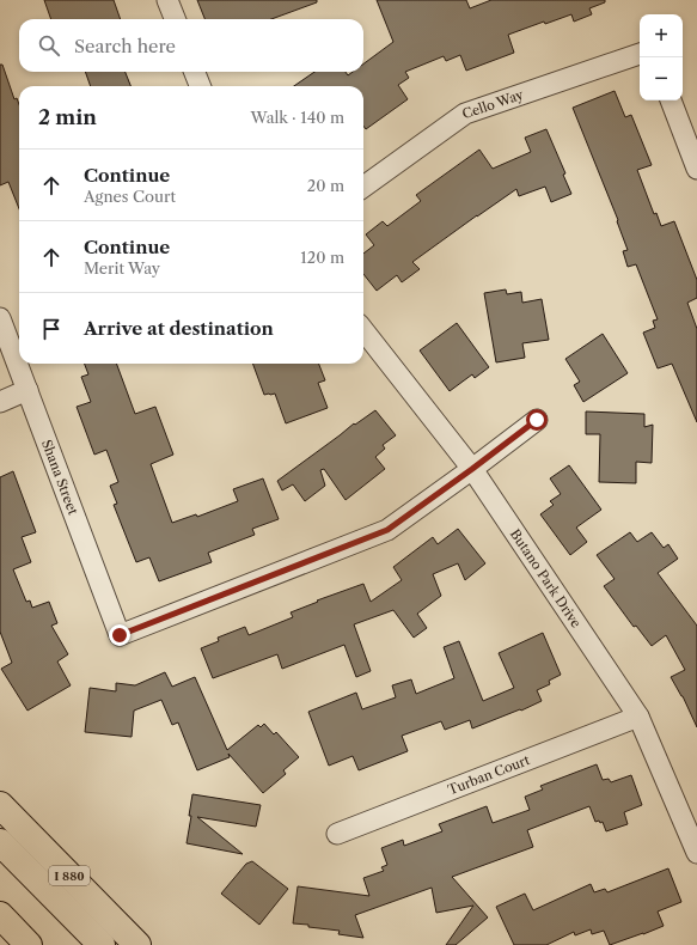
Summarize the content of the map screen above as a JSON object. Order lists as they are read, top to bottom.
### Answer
{
  "streets": {
    "highway": ["I 880"],
    "street": [
      "Cello Way",
      "Shana Street",
      "Butano Park Drive",
      "Turban Court"
    ]
  },
  "crossings": [
    ["Shana Street", "Butano Park Drive"],
    ["Butano Park Drive", "Turban Court"]
  ],
  "page": {
    "map_buttons": ["+", "−"],
    "search": "Search here",
    "heading": ["2 min", "Walk · 140 m"],
    "list": [
      ["Continue", "Agnes Court", "20 m"],
      ["Continue", "Merit Way", "120 m"],
      "Arrive at destination"
    ]
  }
}
